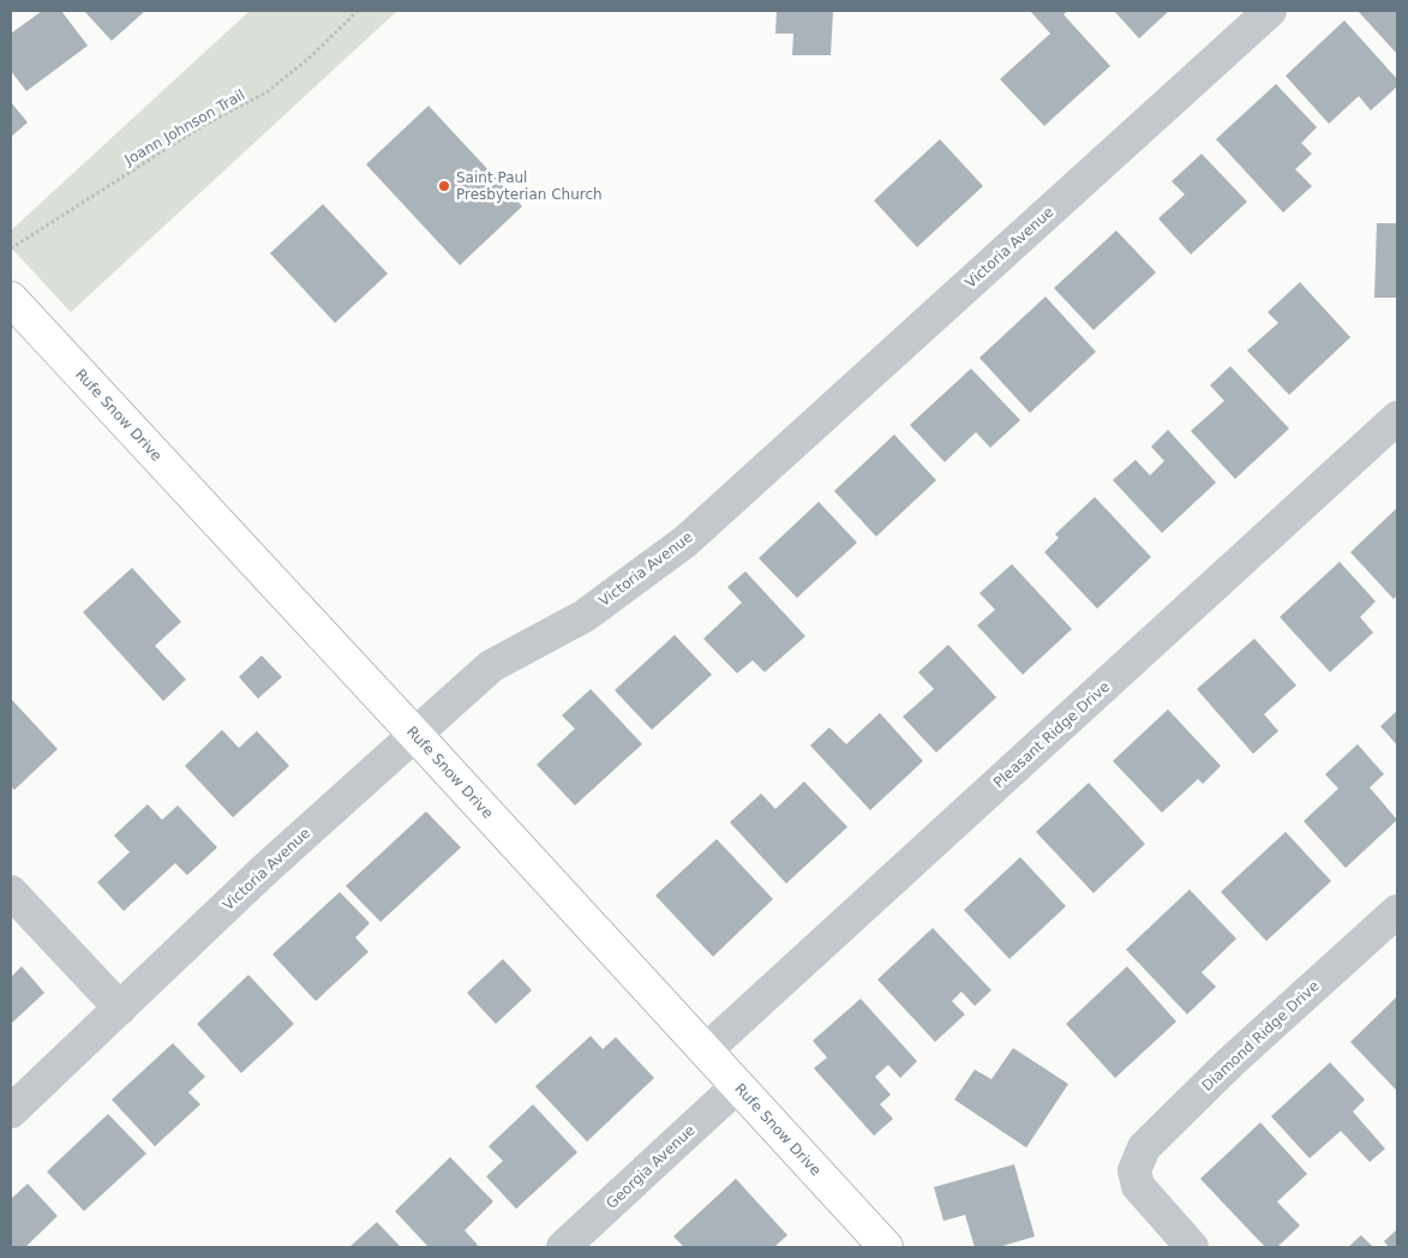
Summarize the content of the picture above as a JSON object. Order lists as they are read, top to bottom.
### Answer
{
  "streets": {
    "main road": ["Rufe Snow Drive"],
    "street": [
      "Victoria Avenue",
      "Pleasant Ridge Drive",
      "Diamond Ridge Drive",
      "Georgia Avenue"
    ],
    "path": ["Joann Johnson Trail"]
  },
  "crossings": [
    ["Victoria Avenue", "Rufe Snow Drive"],
    ["Rufe Snow Drive", "Pleasant Ridge Drive"],
    ["Rufe Snow Drive", "Georgia Avenue"]
  ],
  "places": ["Saint Paul Presbyterian Church"]
}
